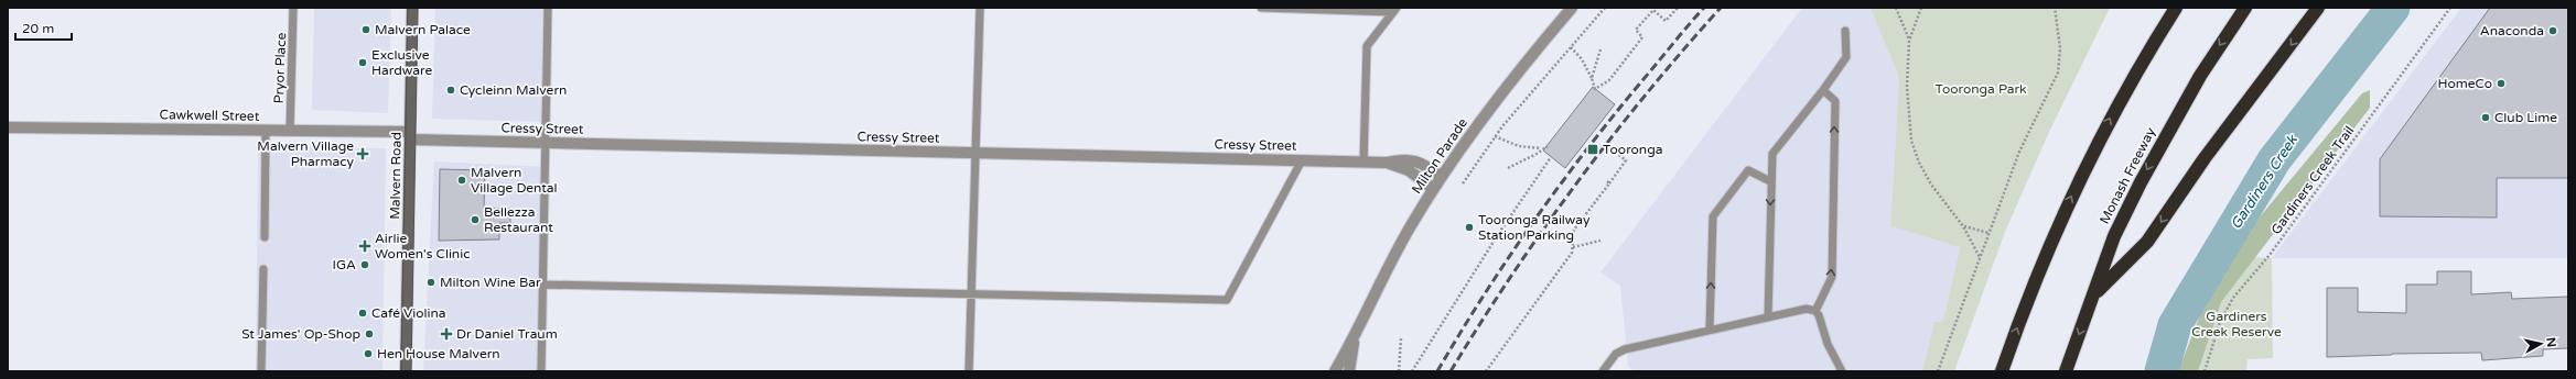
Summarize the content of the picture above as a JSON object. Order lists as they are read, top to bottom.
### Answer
{
  "streets": {
    "highway": ["Monash Freeway"],
    "main road": ["Malvern Road"],
    "street": ["Cawkwell Street", "Cressy Street", "Milton Parade"],
    "lane": ["Pryor Place"],
    "path": ["Gardiners Creek Trail"]
  },
  "crossings": [
    ["Pryor Place", "Cawkwell Street"],
    ["Cawkwell Street", "Cressy Street"],
    ["Cawkwell Street", "Malvern Road"],
    ["Cressy Street", "Milton Parade"],
    ["Cressy Street", "Malvern Road"]
  ],
  "water": ["Gardiners Creek"],
  "parks": ["Tooronga Park", "Gardiners Creek Reserve"],
  "places": {
    "other": [
      "Malvern Palace",
      "Anaconda",
      "Exclusive Hardware",
      "HomeCo",
      "Cycleinn Malvern",
      "Club Lime",
      "Malvern Village Dental",
      "Bellezza Restaurant",
      "Tooronga Railway Station Parking",
      "IGA",
      "Milton Wine Bar",
      "Café Violina",
      "St James' Op-Shop",
      "Hen House Malvern"
    ],
    "transit": ["Tooronga"],
    "health": ["Malvern Village Pharmacy", "Airlie Women's Clinic", "Dr Daniel Traum"]
  },
  "scale_bar": "20 m",
  "north": "right"
}
